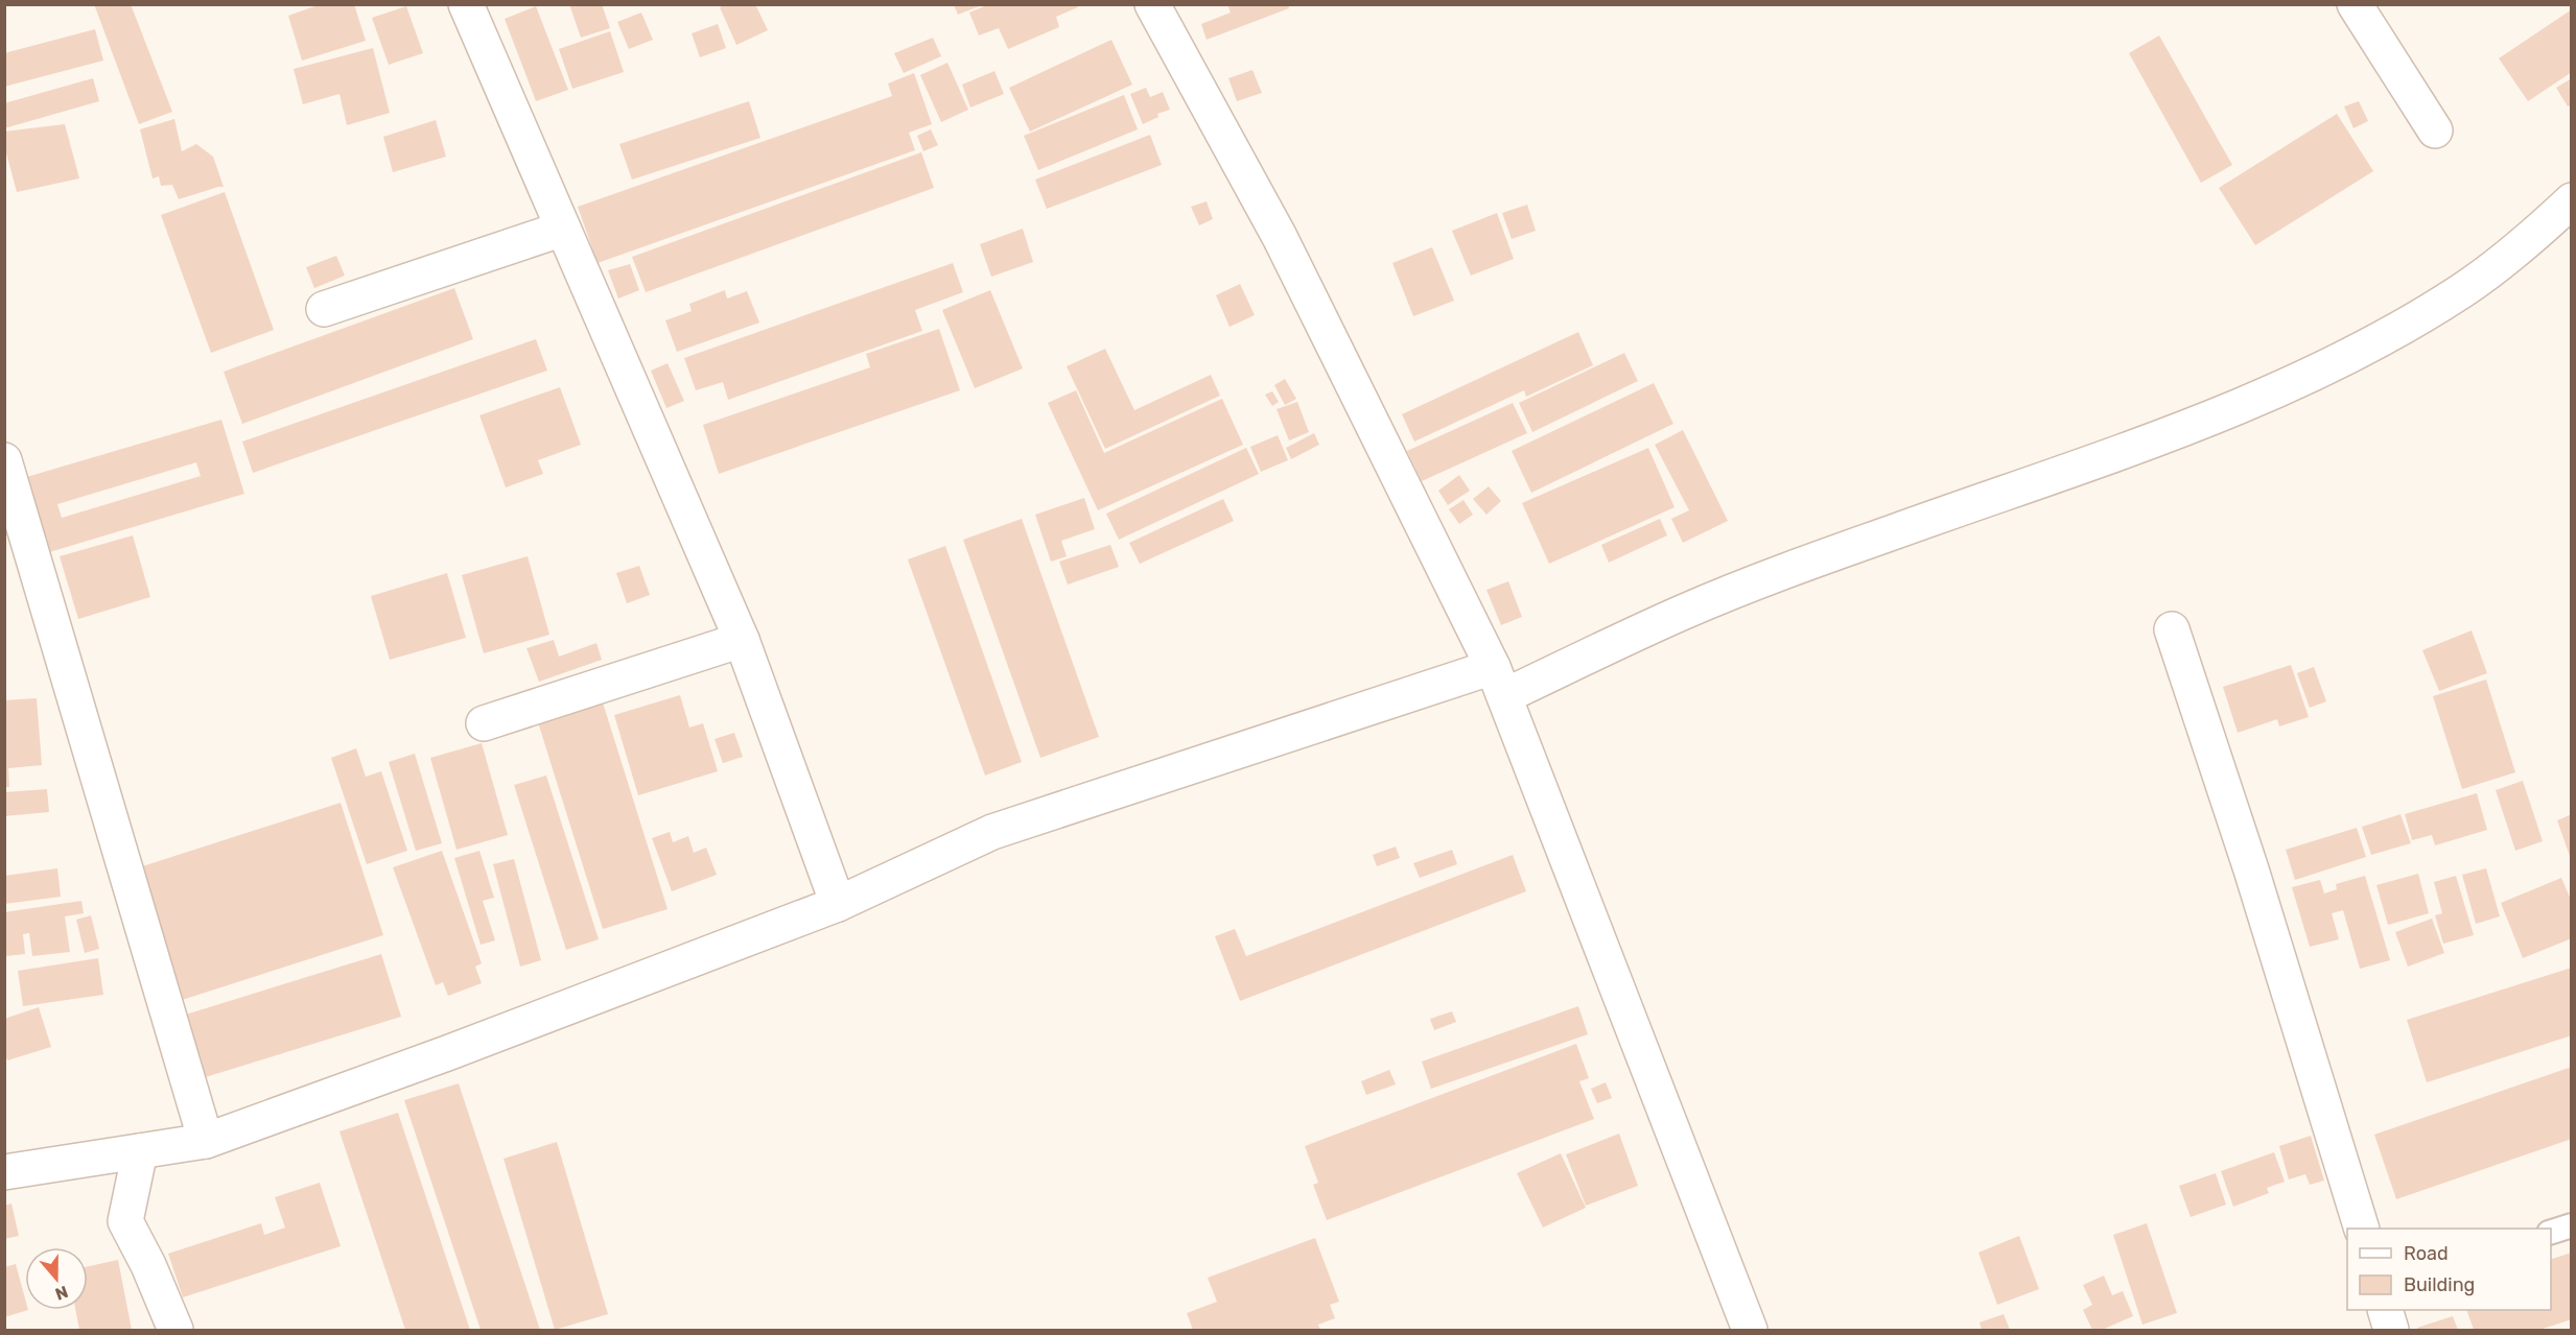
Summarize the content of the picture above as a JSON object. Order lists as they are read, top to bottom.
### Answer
{
  "legend": ["Road", "Building"],
  "north": "bottom"
}
